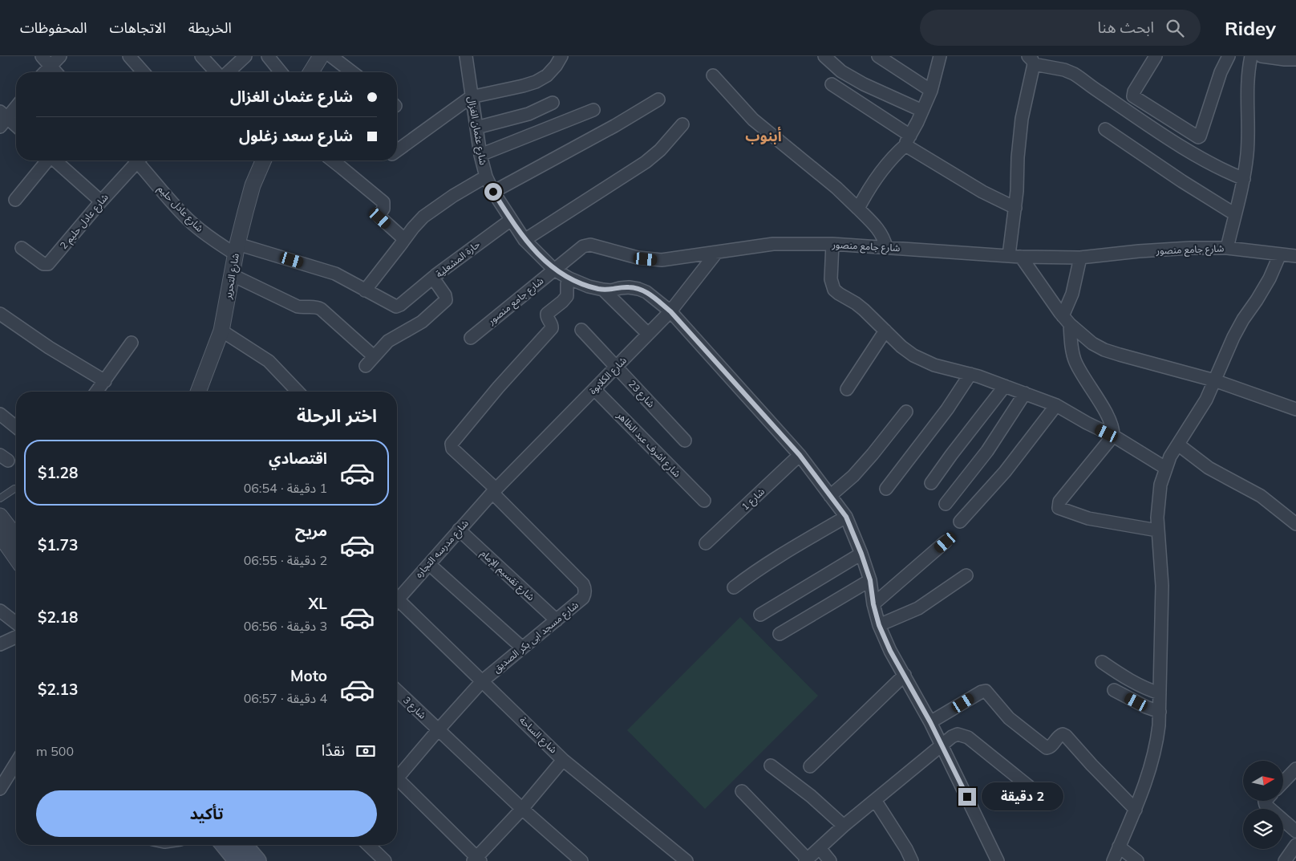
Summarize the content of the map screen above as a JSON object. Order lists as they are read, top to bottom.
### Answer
{
  "streets": {
    "street": [
      "شارع عثمان الغزال",
      "شارع عادل حليم",
      "شارع عادل حليم 2",
      "شارع جامع منصور",
      "حارة المشعلية",
      "شارع التحرير",
      "شارع الكلابوة",
      "شارع 23",
      "شارع اشرف عبد الظاهر",
      "شارع 1",
      "شارع مدرسه التجاره",
      "شارع تقسيم الإمام",
      "شارع مسجد ابى بكر الصديق",
      "شارع 3",
      "شارع الساحة"
    ]
  },
  "crossings": [
    ["شارع عثمان الغزال", "شارع جامع منصور"],
    ["شارع عثمان الغزال", "حارة المشعلية"],
    ["شارع عثمان الغزال", "شارع الكلابوة"],
    ["شارع عثمان الغزال", "شارع 1"],
    ["شارع عادل حليم", "حارة المشعلية"],
    ["شارع عادل حليم", "شارع التحرير"],
    ["شارع جامع منصور", "شارع الكلابوة"],
    ["شارع الكلابوة", "شارع 23"],
    ["شارع الكلابوة", "شارع اشرف عبد الظاهر"],
    ["شارع الكلابوة", "شارع مدرسه التجاره"],
    ["شارع الكلابوة", "شارع مسجد ابى بكر الصديق"],
    ["شارع مدرسه التجاره", "شارع تقسيم الإمام"],
    ["شارع مدرسه التجاره", "شارع مسجد ابى بكر الصديق"],
    ["شارع تقسيم الإمام", "شارع مسجد ابى بكر الصديق"],
    ["شارع مسجد ابى بكر الصديق", "شارع 3"],
    ["شارع مسجد ابى بكر الصديق", "شارع الساحة"]
  ],
  "districts": ["أبنوب"],
  "north": "right",
  "page": {
    "header": "Ridey",
    "search": "ابحث هنا",
    "nav": ["الخريطة", "الاتجاهات", "المحفوظات"],
    "banner": ["شارع عثمان الغزال", "شارع سعد زغلول"],
    "heading": "اختر الرحلة",
    "list": [
      {
        "name": "اقتصادي",
        "note": "1 دقيقة · 06:54",
        "value": "$1.28"
      },
      {
        "name": "مريح",
        "note": "2 دقيقة · 06:55",
        "value": "$1.73"
      },
      {
        "name": "XL",
        "note": "3 دقيقة · 06:56",
        "value": "$2.18"
      },
      {
        "name": "Moto",
        "note": "4 دقيقة · 06:57",
        "value": "$2.13"
      }
    ],
    "pay": ["نقدًا", "500 m"],
    "bubble": "2 دقيقة",
    "buttons": "تأكيد"
  }
}
